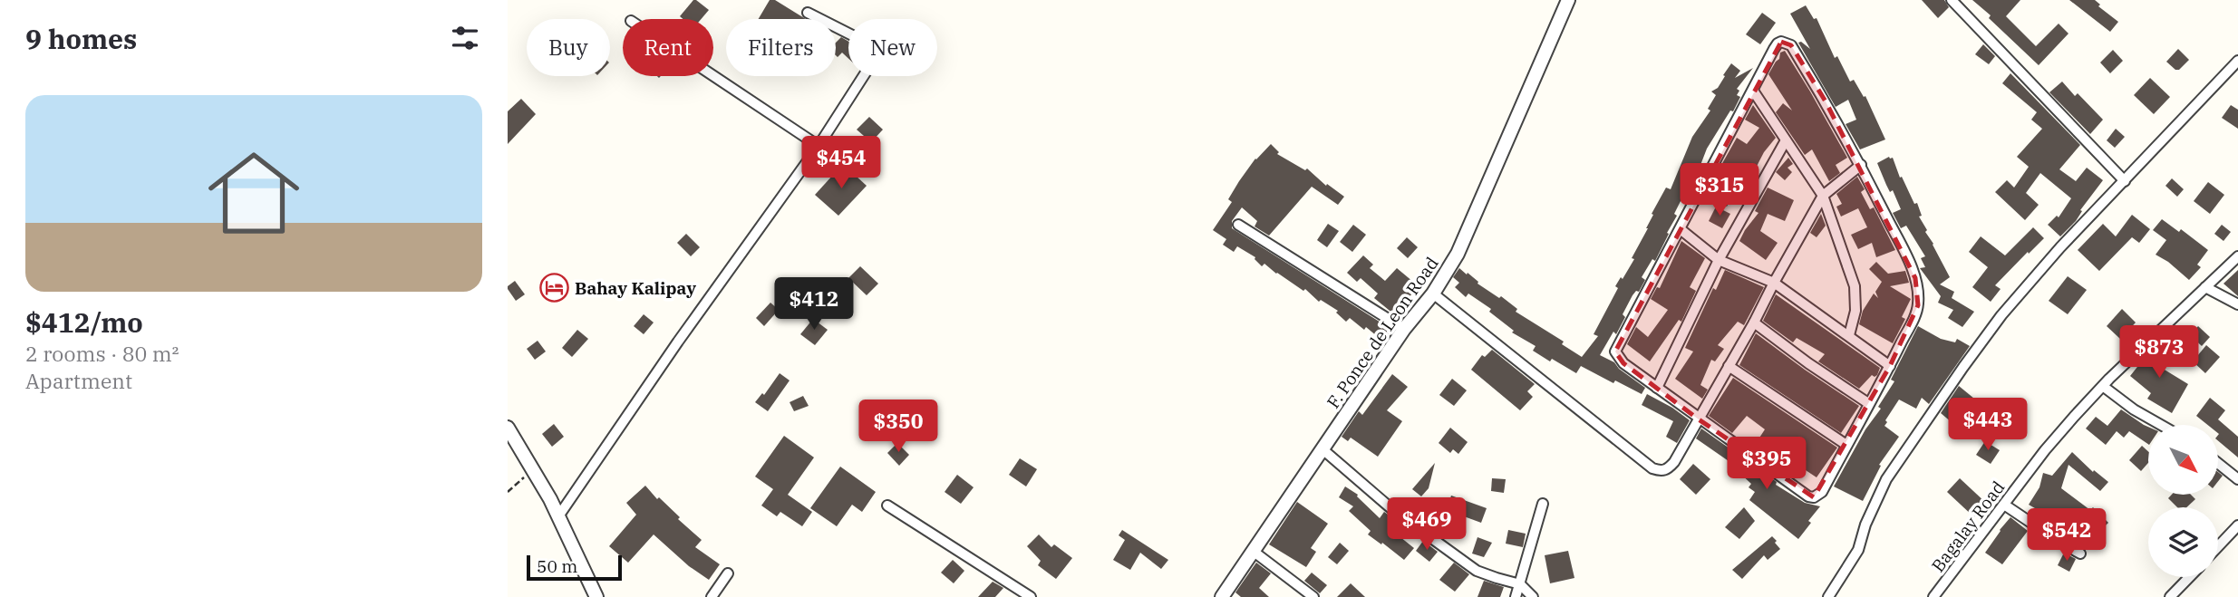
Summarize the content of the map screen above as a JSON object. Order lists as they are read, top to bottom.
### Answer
{
  "streets": {
    "street": ["F. Ponce de Leon Road", "Bagalay Road"]
  },
  "places": {
    "hotel": ["Bahay Kalipay"]
  },
  "scale_bar": "50 m",
  "north": "bottom right",
  "page": {
    "heading": "9 homes",
    "chip": [
      "Buy",
      "Rent",
      "Filters",
      "New"
    ],
    "list": [
      {
        "name": "$412/mo",
        "note": "2 rooms · 80 m² · Apartment"
      }
    ],
    "price": [
      "$454",
      "$315",
      "$412",
      "$873",
      "$443",
      "$350",
      "$395",
      "$469",
      "$542"
    ],
    "scale": "50 m"
  }
}
